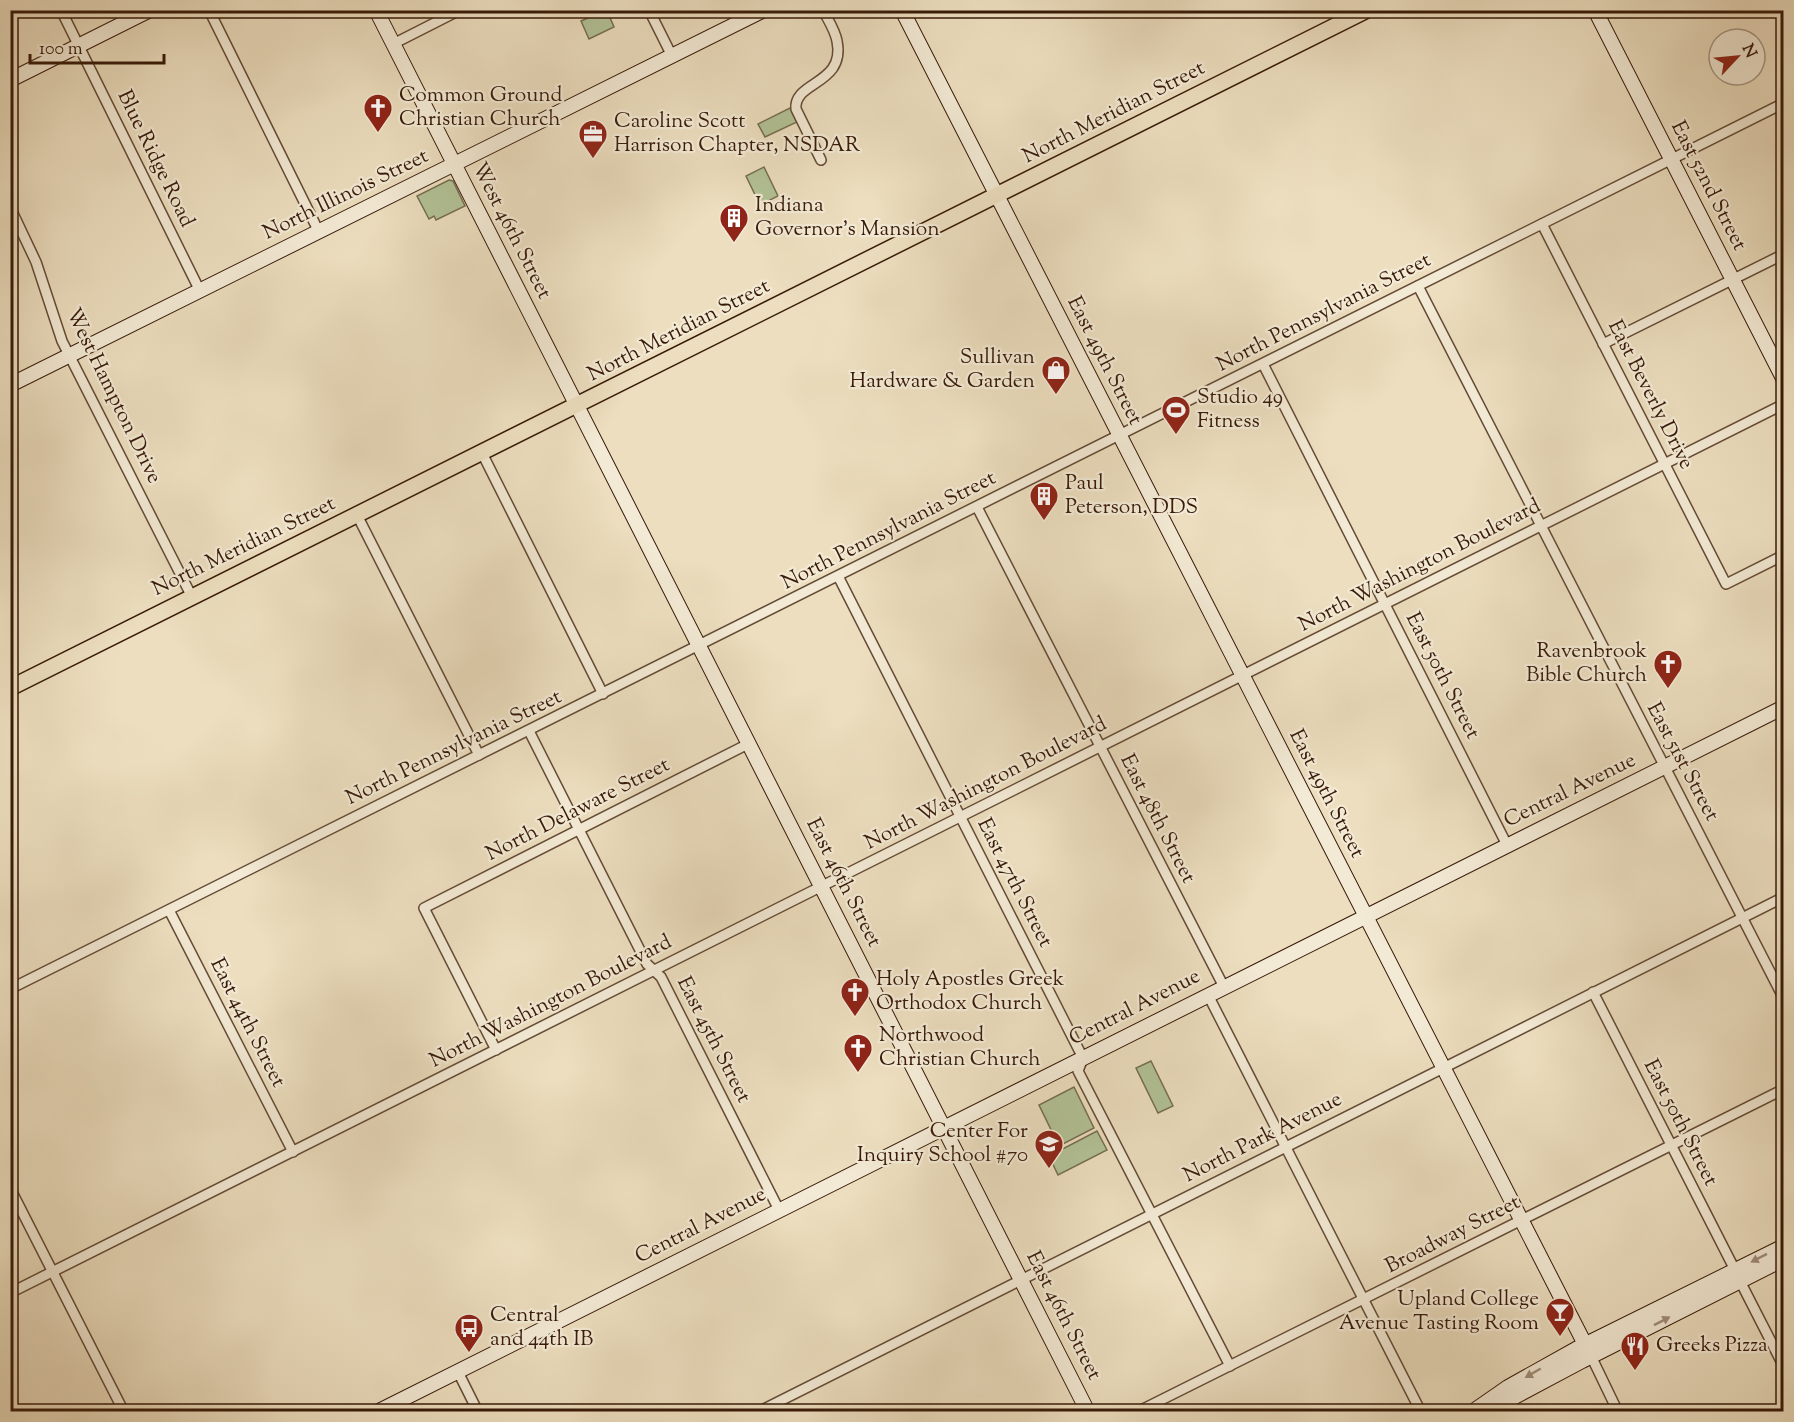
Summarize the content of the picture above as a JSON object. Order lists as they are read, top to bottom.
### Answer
{
  "streets": {
    "main road": [
      "North Meridian Street",
      "East 52nd Street",
      "North Illinois Street",
      "West 46th Street",
      "East 49th Street",
      "Central Avenue",
      "East 46th Street"
    ],
    "street": [
      "Blue Ridge Road",
      "North Pennsylvania Street",
      "East Beverly Drive",
      "West Hampton Drive",
      "North Washington Boulevard",
      "East 50th Street",
      "East 51st Street",
      "North Delaware Street",
      "East 48th Street",
      "East 47th Street",
      "East 44th Street",
      "East 45th Street",
      "North Park Avenue",
      "Broadway Street"
    ]
  },
  "crossings": [
    ["North Meridian Street", "West 46th Street"],
    ["North Meridian Street", "East 49th Street"],
    ["North Meridian Street", "West Hampton Drive"],
    ["North Meridian Street", "East 46th Street"],
    ["Blue Ridge Road", "North Illinois Street"],
    ["East 52nd Street", "North Pennsylvania Street"],
    ["North Illinois Street", "West 46th Street"],
    ["North Illinois Street", "West Hampton Drive"],
    ["West 46th Street", "East 46th Street"],
    ["North Pennsylvania Street", "East 49th Street"],
    ["North Pennsylvania Street", "East Beverly Drive"],
    ["North Pennsylvania Street", "East 50th Street"],
    ["North Pennsylvania Street", "East 51st Street"],
    ["North Pennsylvania Street", "East 48th Street"],
    ["North Pennsylvania Street", "East 46th Street"],
    ["North Pennsylvania Street", "East 47th Street"],
    ["North Pennsylvania Street", "East 44th Street"],
    ["North Pennsylvania Street", "East 45th Street"],
    ["East 49th Street", "North Washington Boulevard"],
    ["East 49th Street", "Central Avenue"],
    ["East 49th Street", "North Park Avenue"],
    ["East 49th Street", "Broadway Street"],
    ["East Beverly Drive", "North Washington Boulevard"],
    ["North Washington Boulevard", "East 50th Street"],
    ["North Washington Boulevard", "East 51st Street"],
    ["North Washington Boulevard", "North Delaware Street"],
    ["North Washington Boulevard", "East 48th Street"],
    ["North Washington Boulevard", "East 46th Street"],
    ["North Washington Boulevard", "East 47th Street"],
    ["North Washington Boulevard", "East 44th Street"],
    ["North Washington Boulevard", "East 45th Street"],
    ["East 50th Street", "Central Avenue"],
    ["East 50th Street", "North Park Avenue"],
    ["East 50th Street", "Broadway Street"],
    ["East 51st Street", "Central Avenue"],
    ["East 51st Street", "North Park Avenue"],
    ["Central Avenue", "East 48th Street"],
    ["Central Avenue", "East 46th Street"],
    ["Central Avenue", "East 47th Street"],
    ["Central Avenue", "East 45th Street"],
    ["North Delaware Street", "East 46th Street"],
    ["North Delaware Street", "East 45th Street"],
    ["East 46th Street", "North Park Avenue"],
    ["East 47th Street", "North Park Avenue"],
    ["East 47th Street", "Broadway Street"]
  ],
  "places": {
    "church": [
      "Common Ground Christian Church",
      "Ravenbrook Bible Church",
      "Holy Apostles Greek Orthodox Church",
      "Northwood Christian Church"
    ],
    "office": ["Caroline Scott Harrison Chapter, NSDAR"],
    "building": ["Indiana Governor's Mansion", "Paul Peterson, DDS"],
    "shop": ["Sullivan Hardware & Garden"],
    "sports": ["Studio 49 Fitness"],
    "school or university": ["Center For Inquiry School #70"],
    "bar": ["Upland College Avenue Tasting Room"],
    "bus stop": ["Central and 44th IB"],
    "restaurant": ["Greeks Pizza"]
  },
  "scale_bar": "100 m",
  "north": "top right"
}
